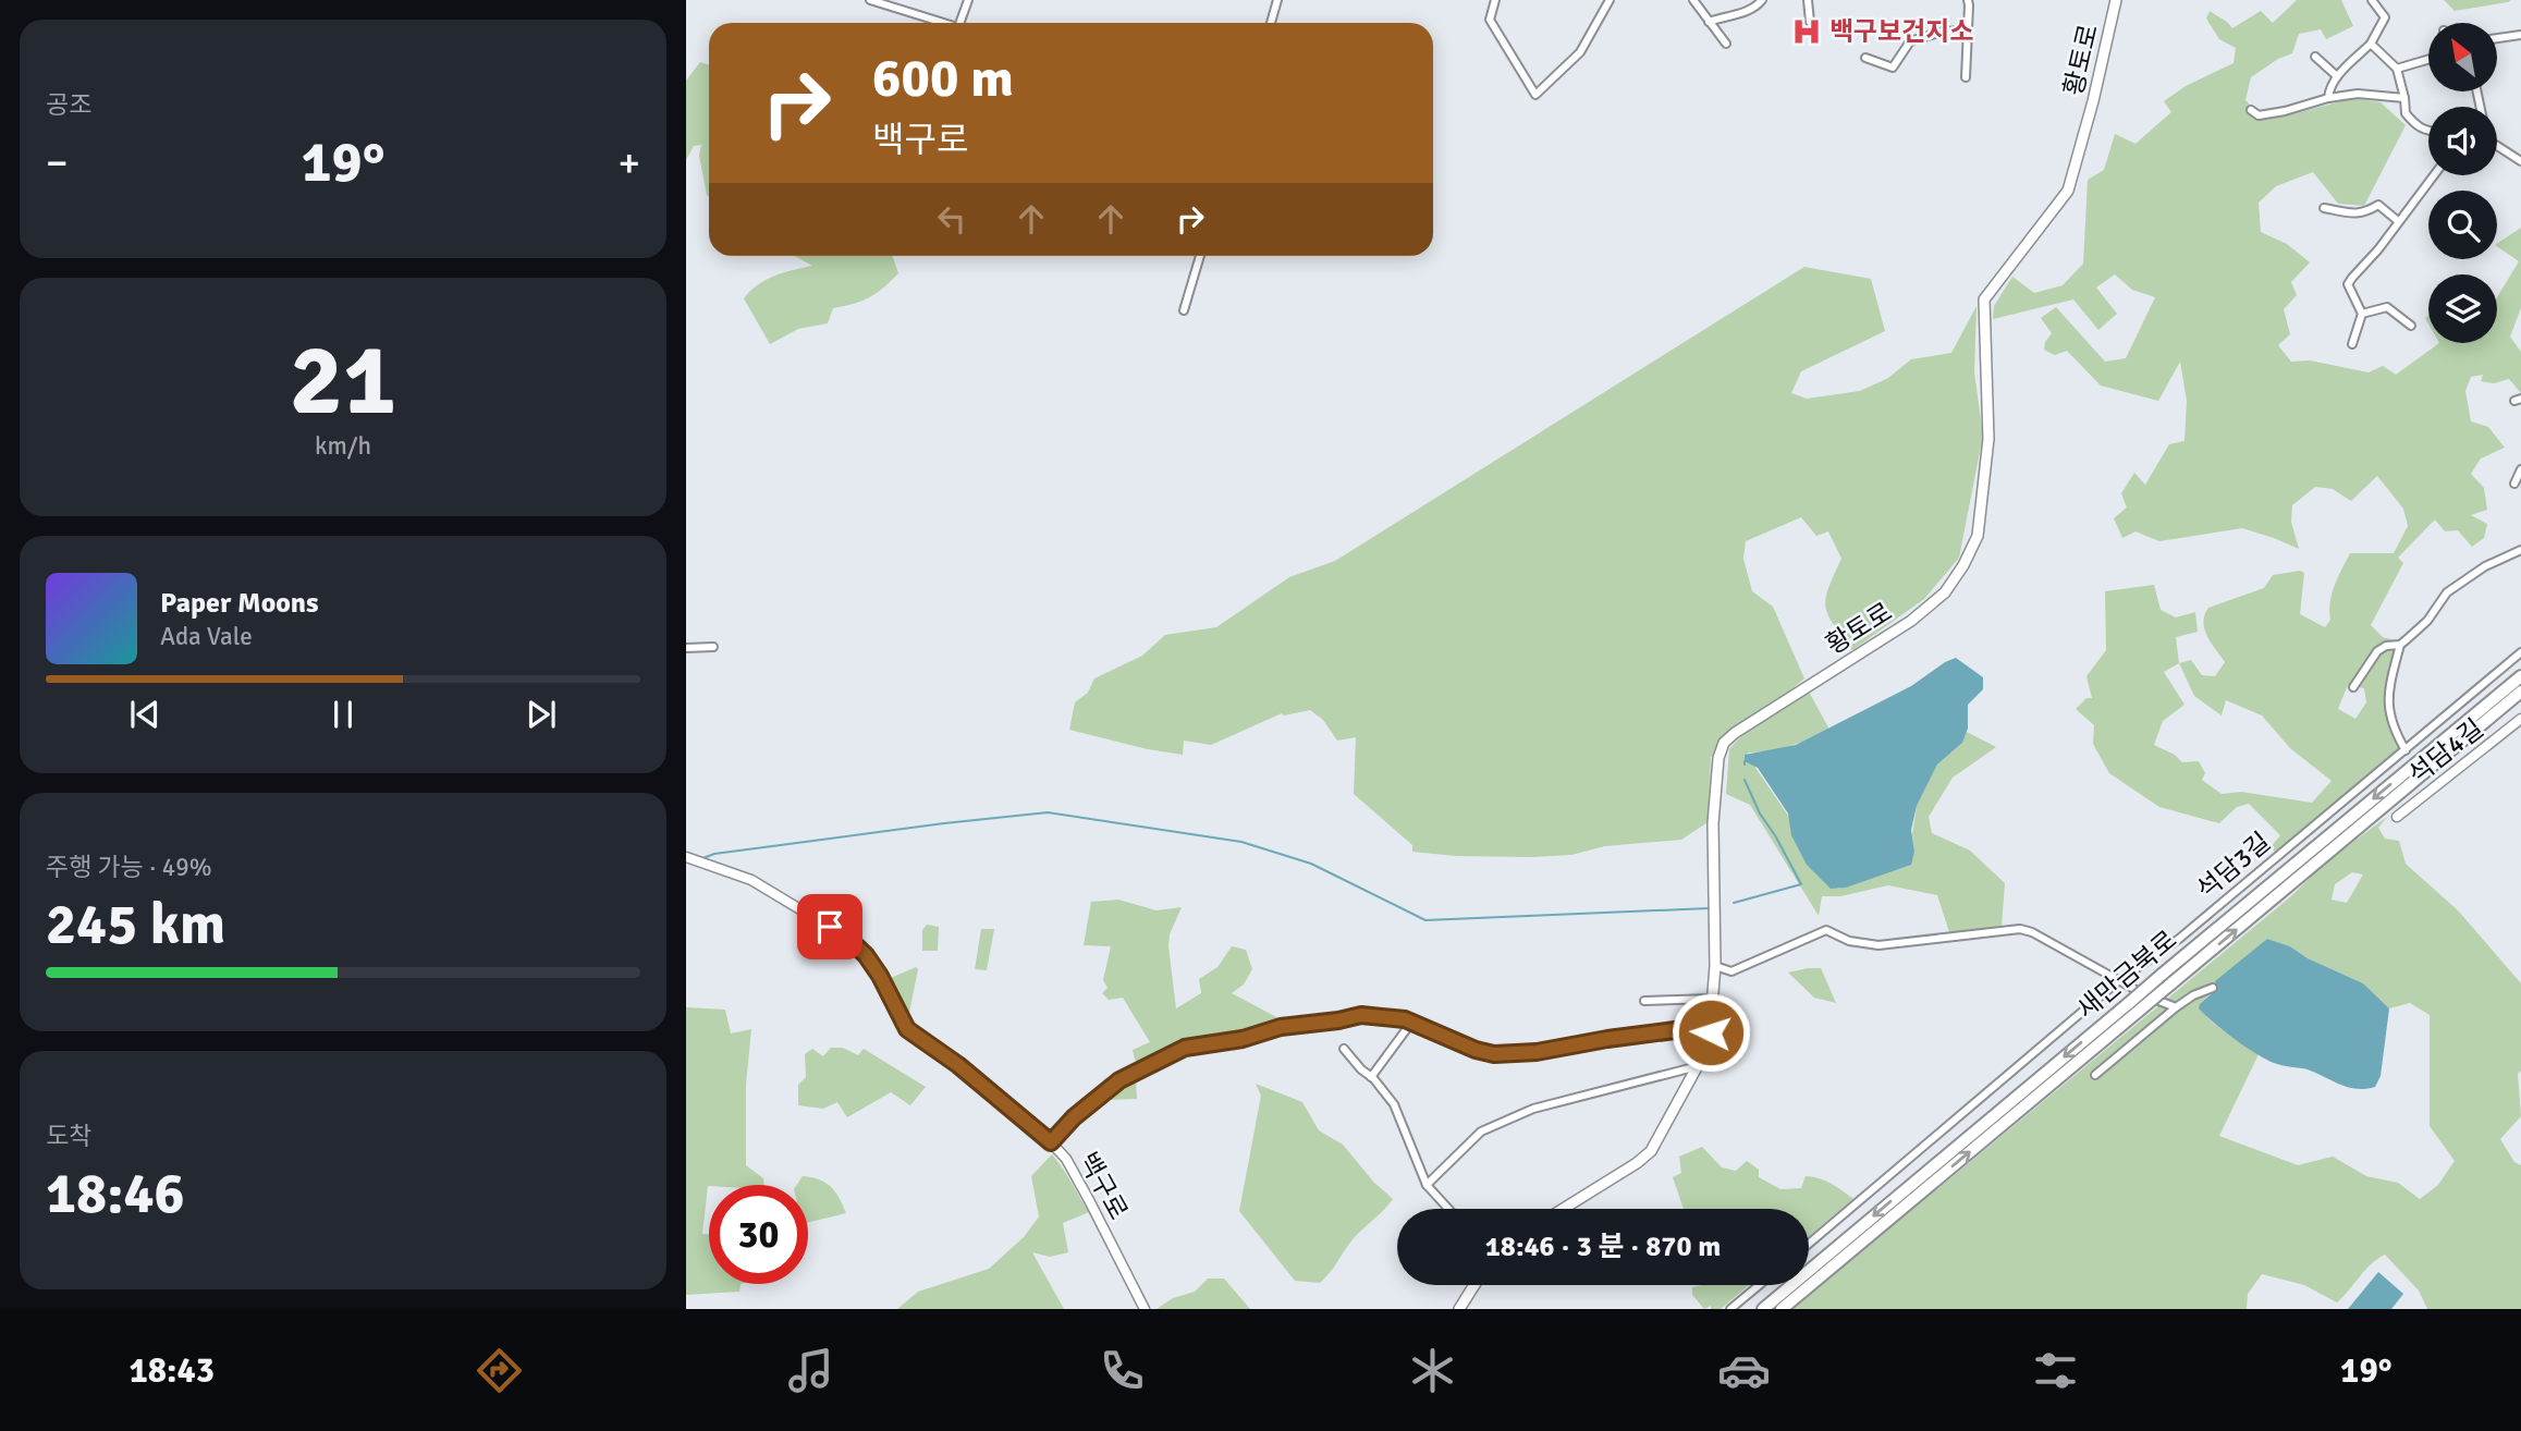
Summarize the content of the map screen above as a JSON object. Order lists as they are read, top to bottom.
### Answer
{
  "streets": {
    "highway": ["새만금북로"],
    "main road": ["황토로"],
    "street": ["석담4길", "석담3길", "백구로"]
  },
  "places": {
    "hospital": ["백구보건지소"]
  },
  "north": "top left",
  "page": {
    "tile": [
      "공조",
      ["21", "km/h"],
      ["주행 가능 · 49%", "245 km"],
      ["도착", "18:46"]
    ],
    "turn": ["600 m", "백구로"],
    "heat": ["−", "19°", "+"],
    "song": ["Paper Moons", "Ada Vale"],
    "limit": "30",
    "trip": "18:46 · 3 분 · 870 m",
    "tabs": ["18:43", "19°"]
  }
}
